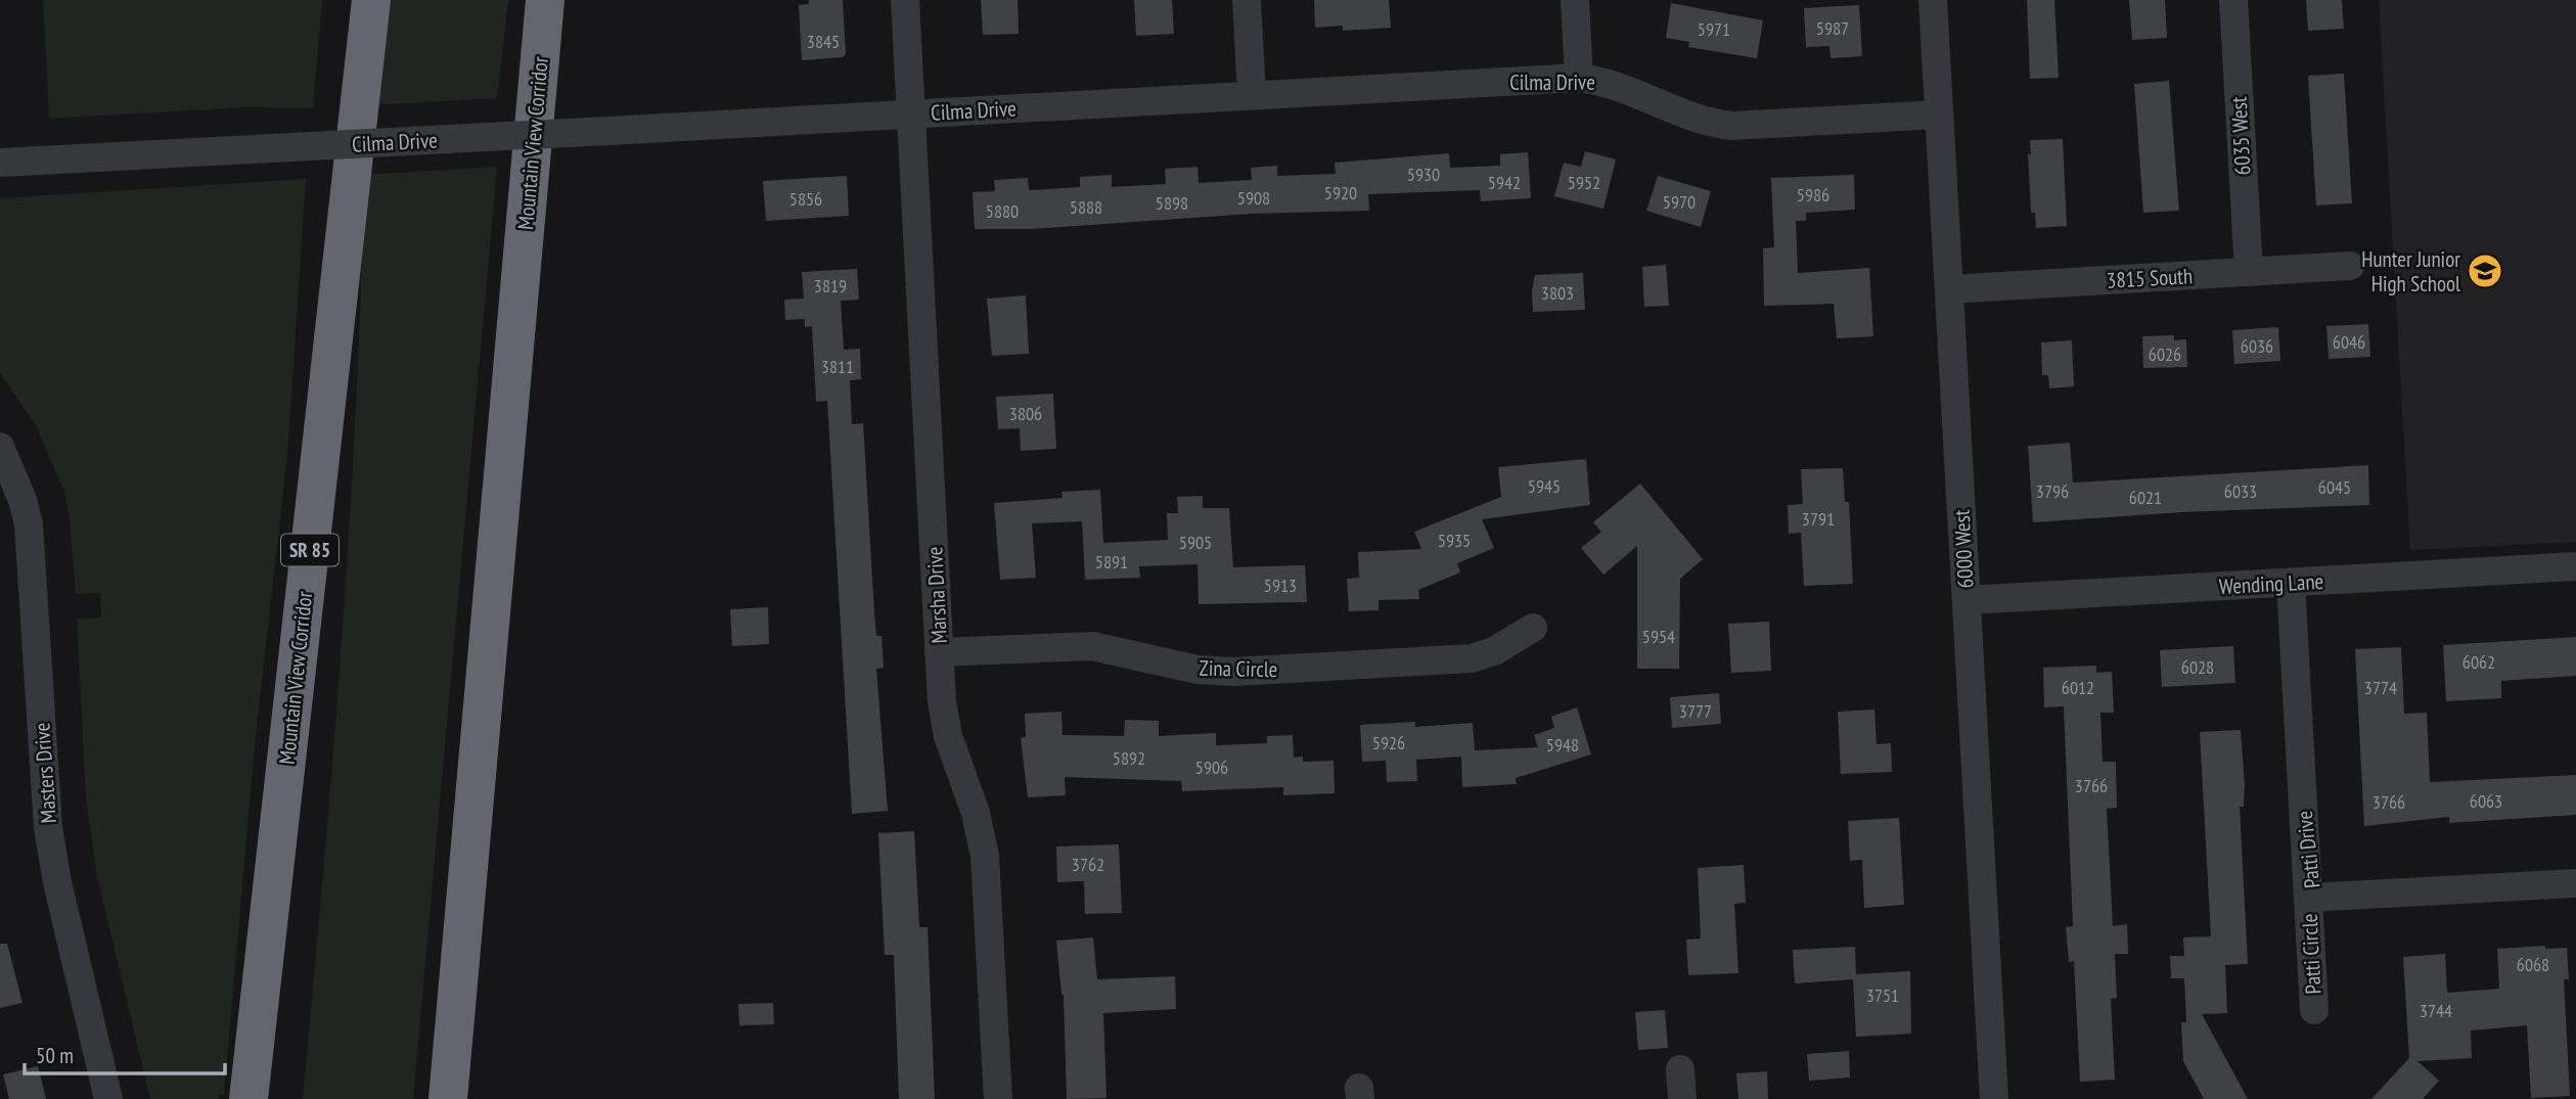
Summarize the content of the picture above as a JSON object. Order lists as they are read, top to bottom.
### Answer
{
  "streets": {
    "highway": ["Mountain View Corridor", "SR 85"],
    "street": [
      "Cilma Drive",
      "6035 West",
      "3815 South",
      "6000 West",
      "Wending Lane",
      "Marsha Drive",
      "Zina Circle",
      "Masters Drive",
      "Patti Drive",
      "Patti Circle"
    ]
  },
  "crossings": [
    ["Cilma Drive", "6000 West"],
    ["Cilma Drive", "Marsha Drive"],
    ["6035 West", "3815 South"],
    ["3815 South", "6000 West"],
    ["6000 West", "Wending Lane"],
    ["Wending Lane", "Patti Drive"],
    ["Marsha Drive", "Zina Circle"],
    ["Patti Drive", "Patti Circle"]
  ],
  "places": {
    "school or university": ["Hunter Junior High School"]
  },
  "house_numbers": [
    "5987",
    "5971",
    "3845",
    "5930",
    "5942",
    "5952",
    "5920",
    "5986",
    "5908",
    "5856",
    "5970",
    "5898",
    "5888",
    "5880",
    "3819",
    "3803",
    "6046",
    "6036",
    "6026",
    "3811",
    "3806",
    "5945",
    "6045",
    "3796",
    "6033",
    "6021",
    "3791",
    "5935",
    "5905",
    "5891",
    "5913",
    "5954",
    "6062",
    "6028",
    "6012",
    "3774",
    "3777",
    "5926",
    "5948",
    "5892",
    "5906",
    "3766",
    "6063",
    "3766",
    "3762",
    "6068",
    "3751",
    "3744"
  ],
  "scale_bar": "50 m"
}
